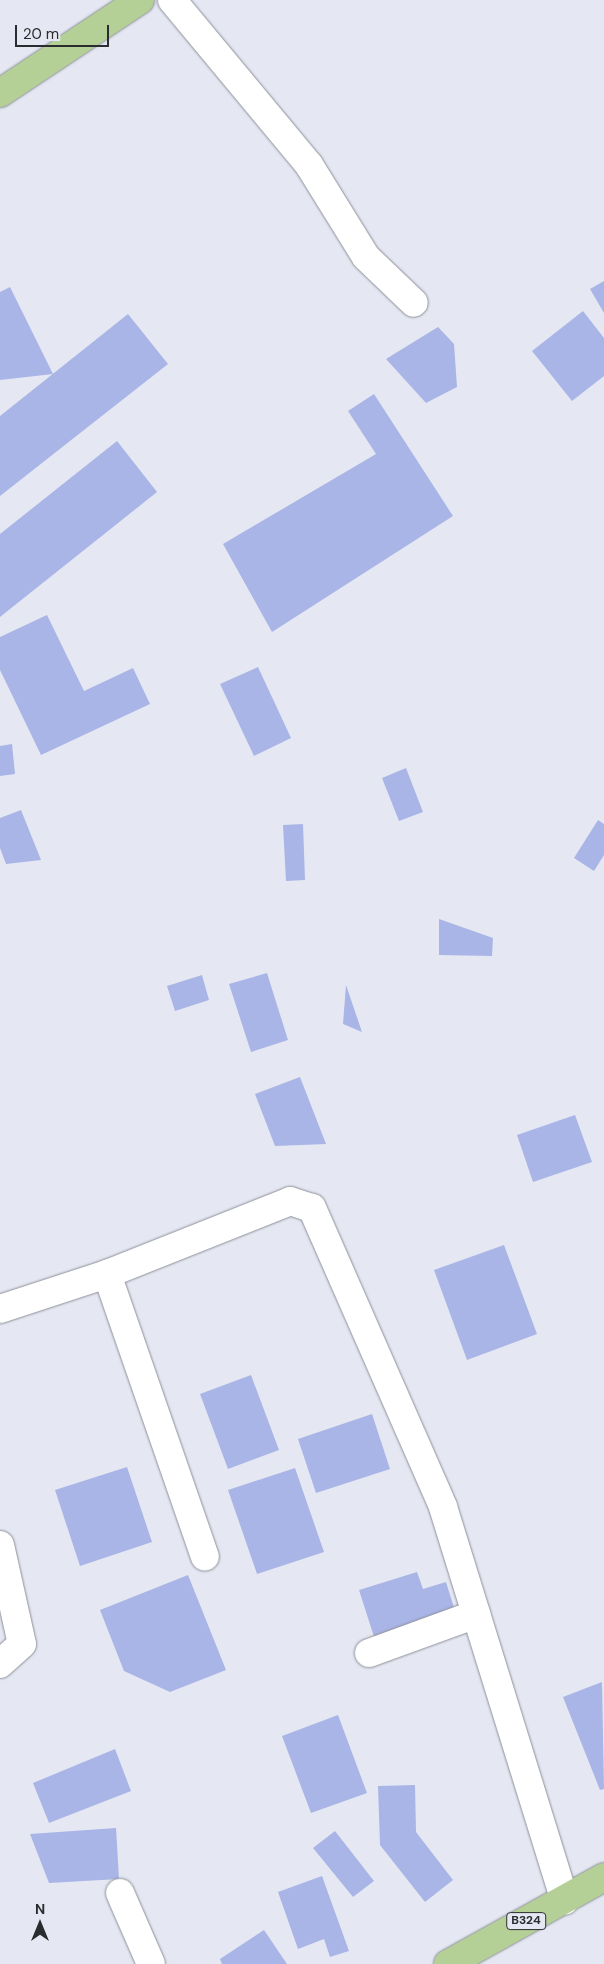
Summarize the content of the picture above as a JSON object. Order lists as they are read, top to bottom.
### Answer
{
  "streets": {
    "main road": ["B324"]
  },
  "scale_bar": "20 m",
  "north": "top"
}
